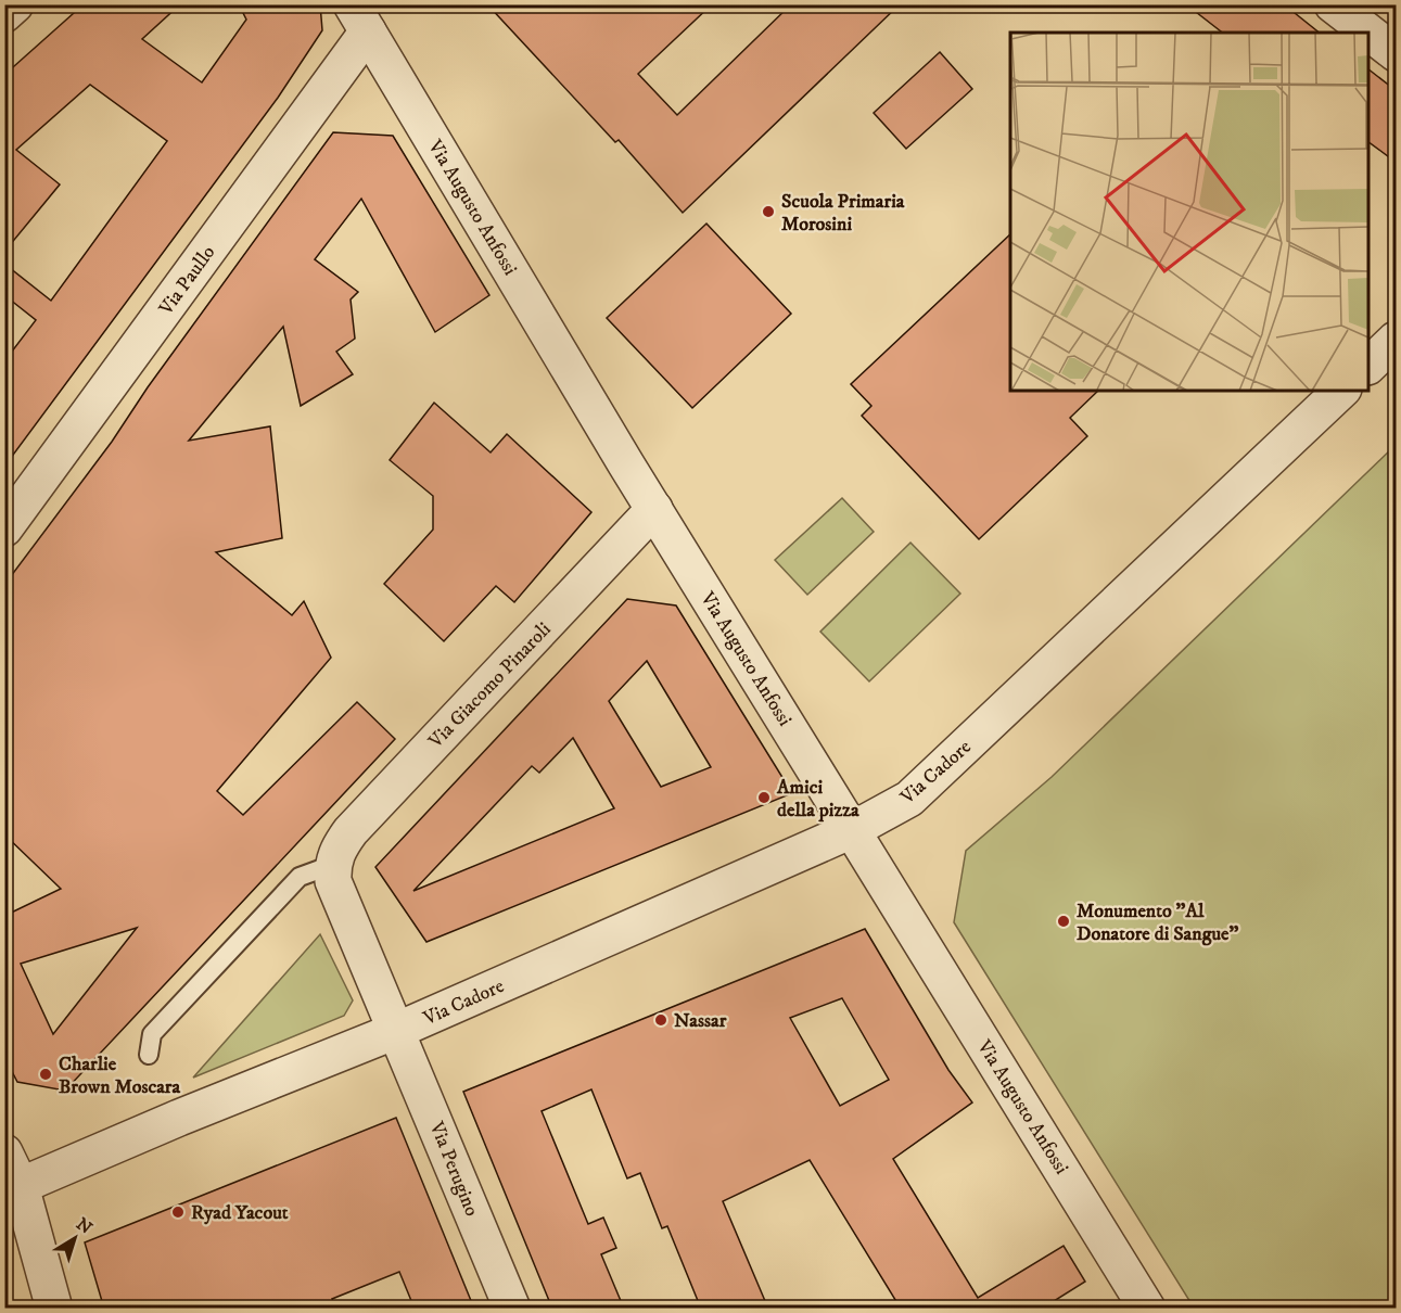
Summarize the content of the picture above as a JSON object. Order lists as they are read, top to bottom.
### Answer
{
  "streets": {
    "street": [
      "Via Augusto Anfossi",
      "Via Paullo",
      "Via Giacomo Pinaroli",
      "Via Cadore",
      "Via Perugino"
    ]
  },
  "crossings": [
    ["Via Augusto Anfossi", "Via Paullo"],
    ["Via Augusto Anfossi", "Via Giacomo Pinaroli"],
    ["Via Augusto Anfossi", "Via Cadore"],
    ["Via Giacomo Pinaroli", "Via Cadore"],
    ["Via Cadore", "Via Perugino"]
  ],
  "places": [
    "Scuola Primaria Morosini",
    "Amici della pizza",
    "Monumento \"Al Donatore di Sangue\"",
    "Nassar",
    "Charlie Brown Moscara",
    "Ryad Yacout"
  ],
  "north": "top right"
}
